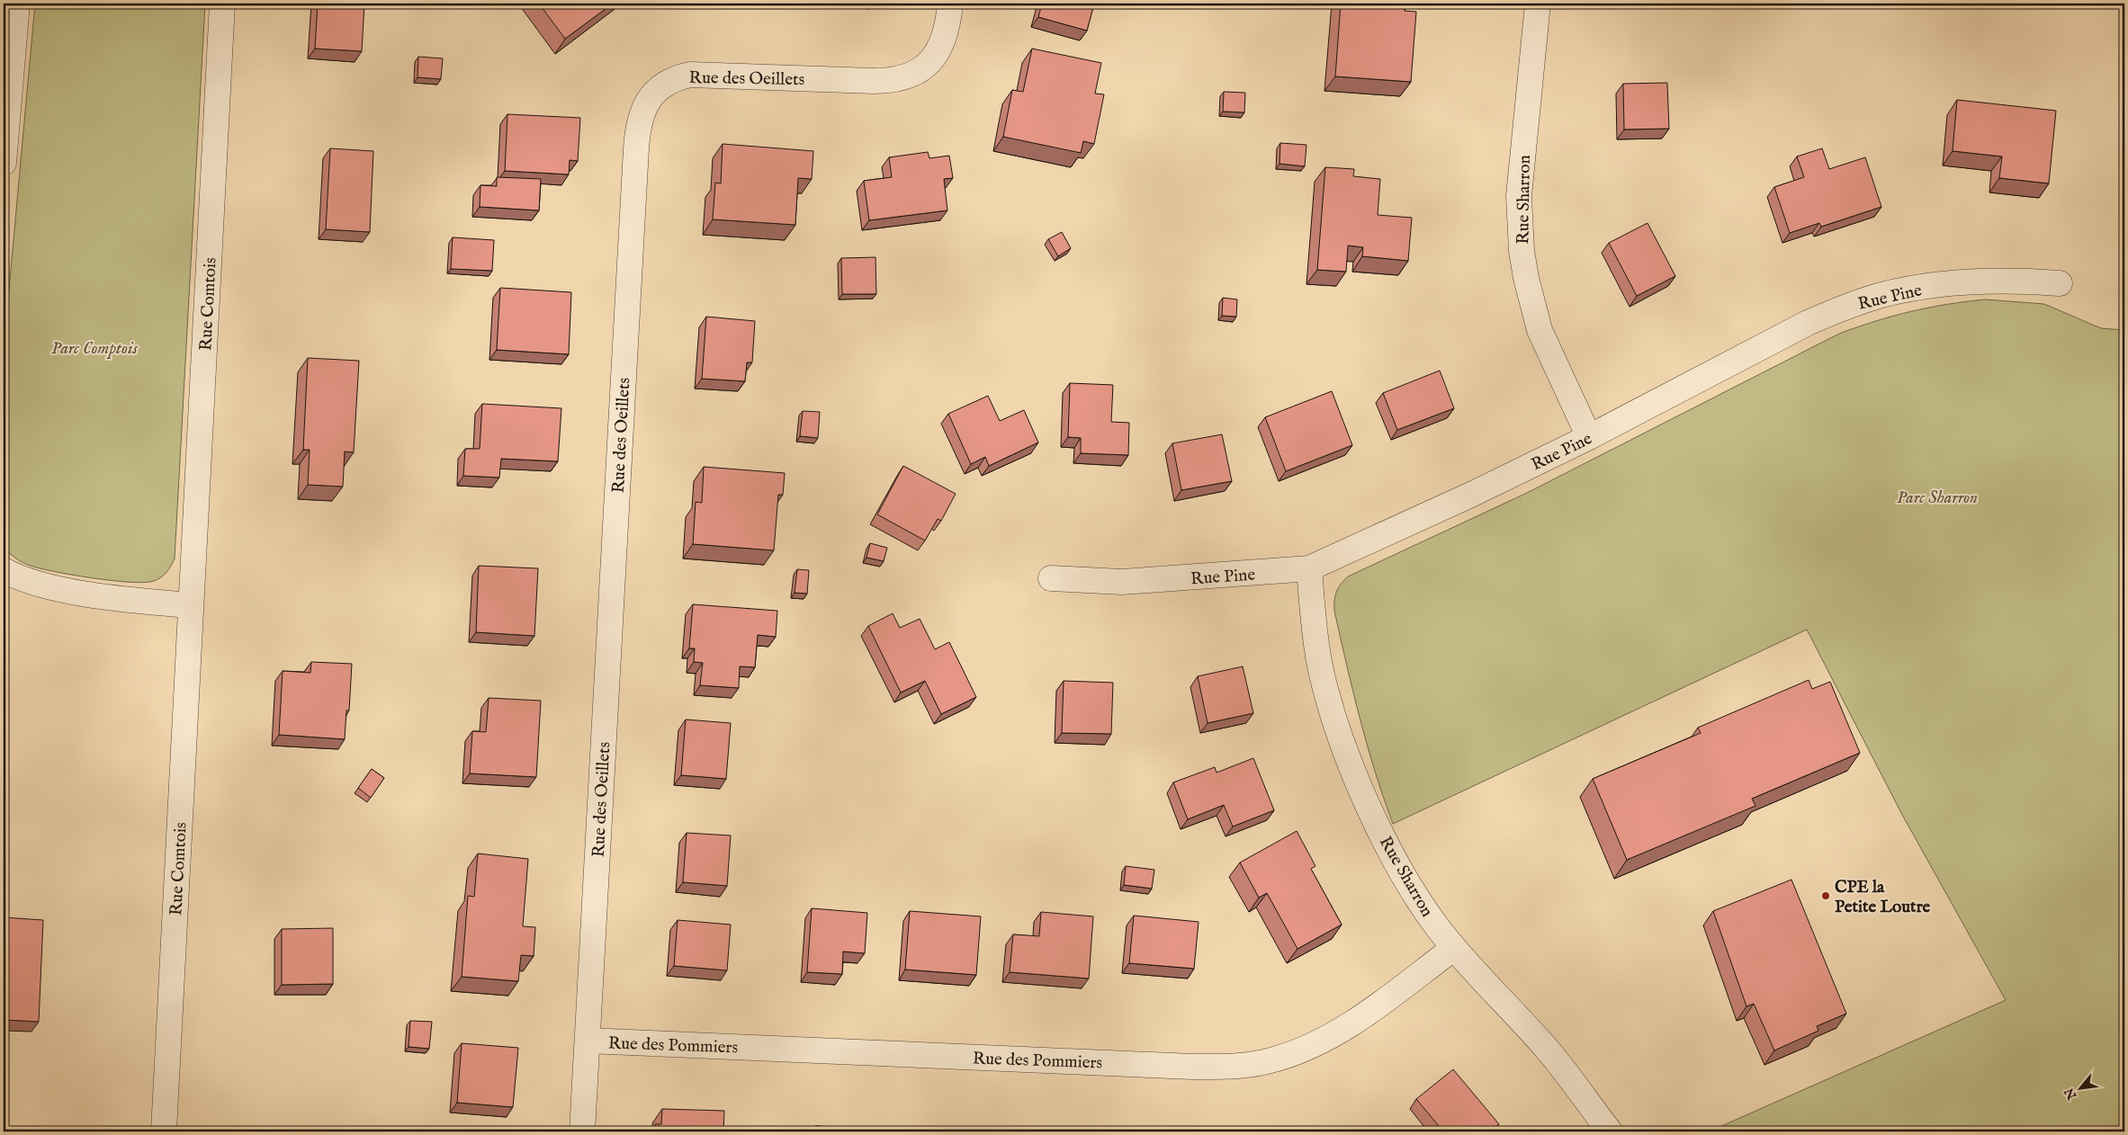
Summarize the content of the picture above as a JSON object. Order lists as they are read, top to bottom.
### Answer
{
  "streets": {
    "street": [
      "Rue des Oeillets",
      "Rue Sharron",
      "Rue Pine",
      "Rue Comtois",
      "Rue des Pommiers"
    ]
  },
  "crossings": [
    ["Rue des Oeillets", "Rue des Pommiers"],
    ["Rue Sharron", "Rue Pine"],
    ["Rue Sharron", "Rue des Pommiers"]
  ],
  "parks": ["Parc Comptois", "Parc Sharron"],
  "places": ["CPE la Petite Loutre"],
  "north": "bottom left"
}
